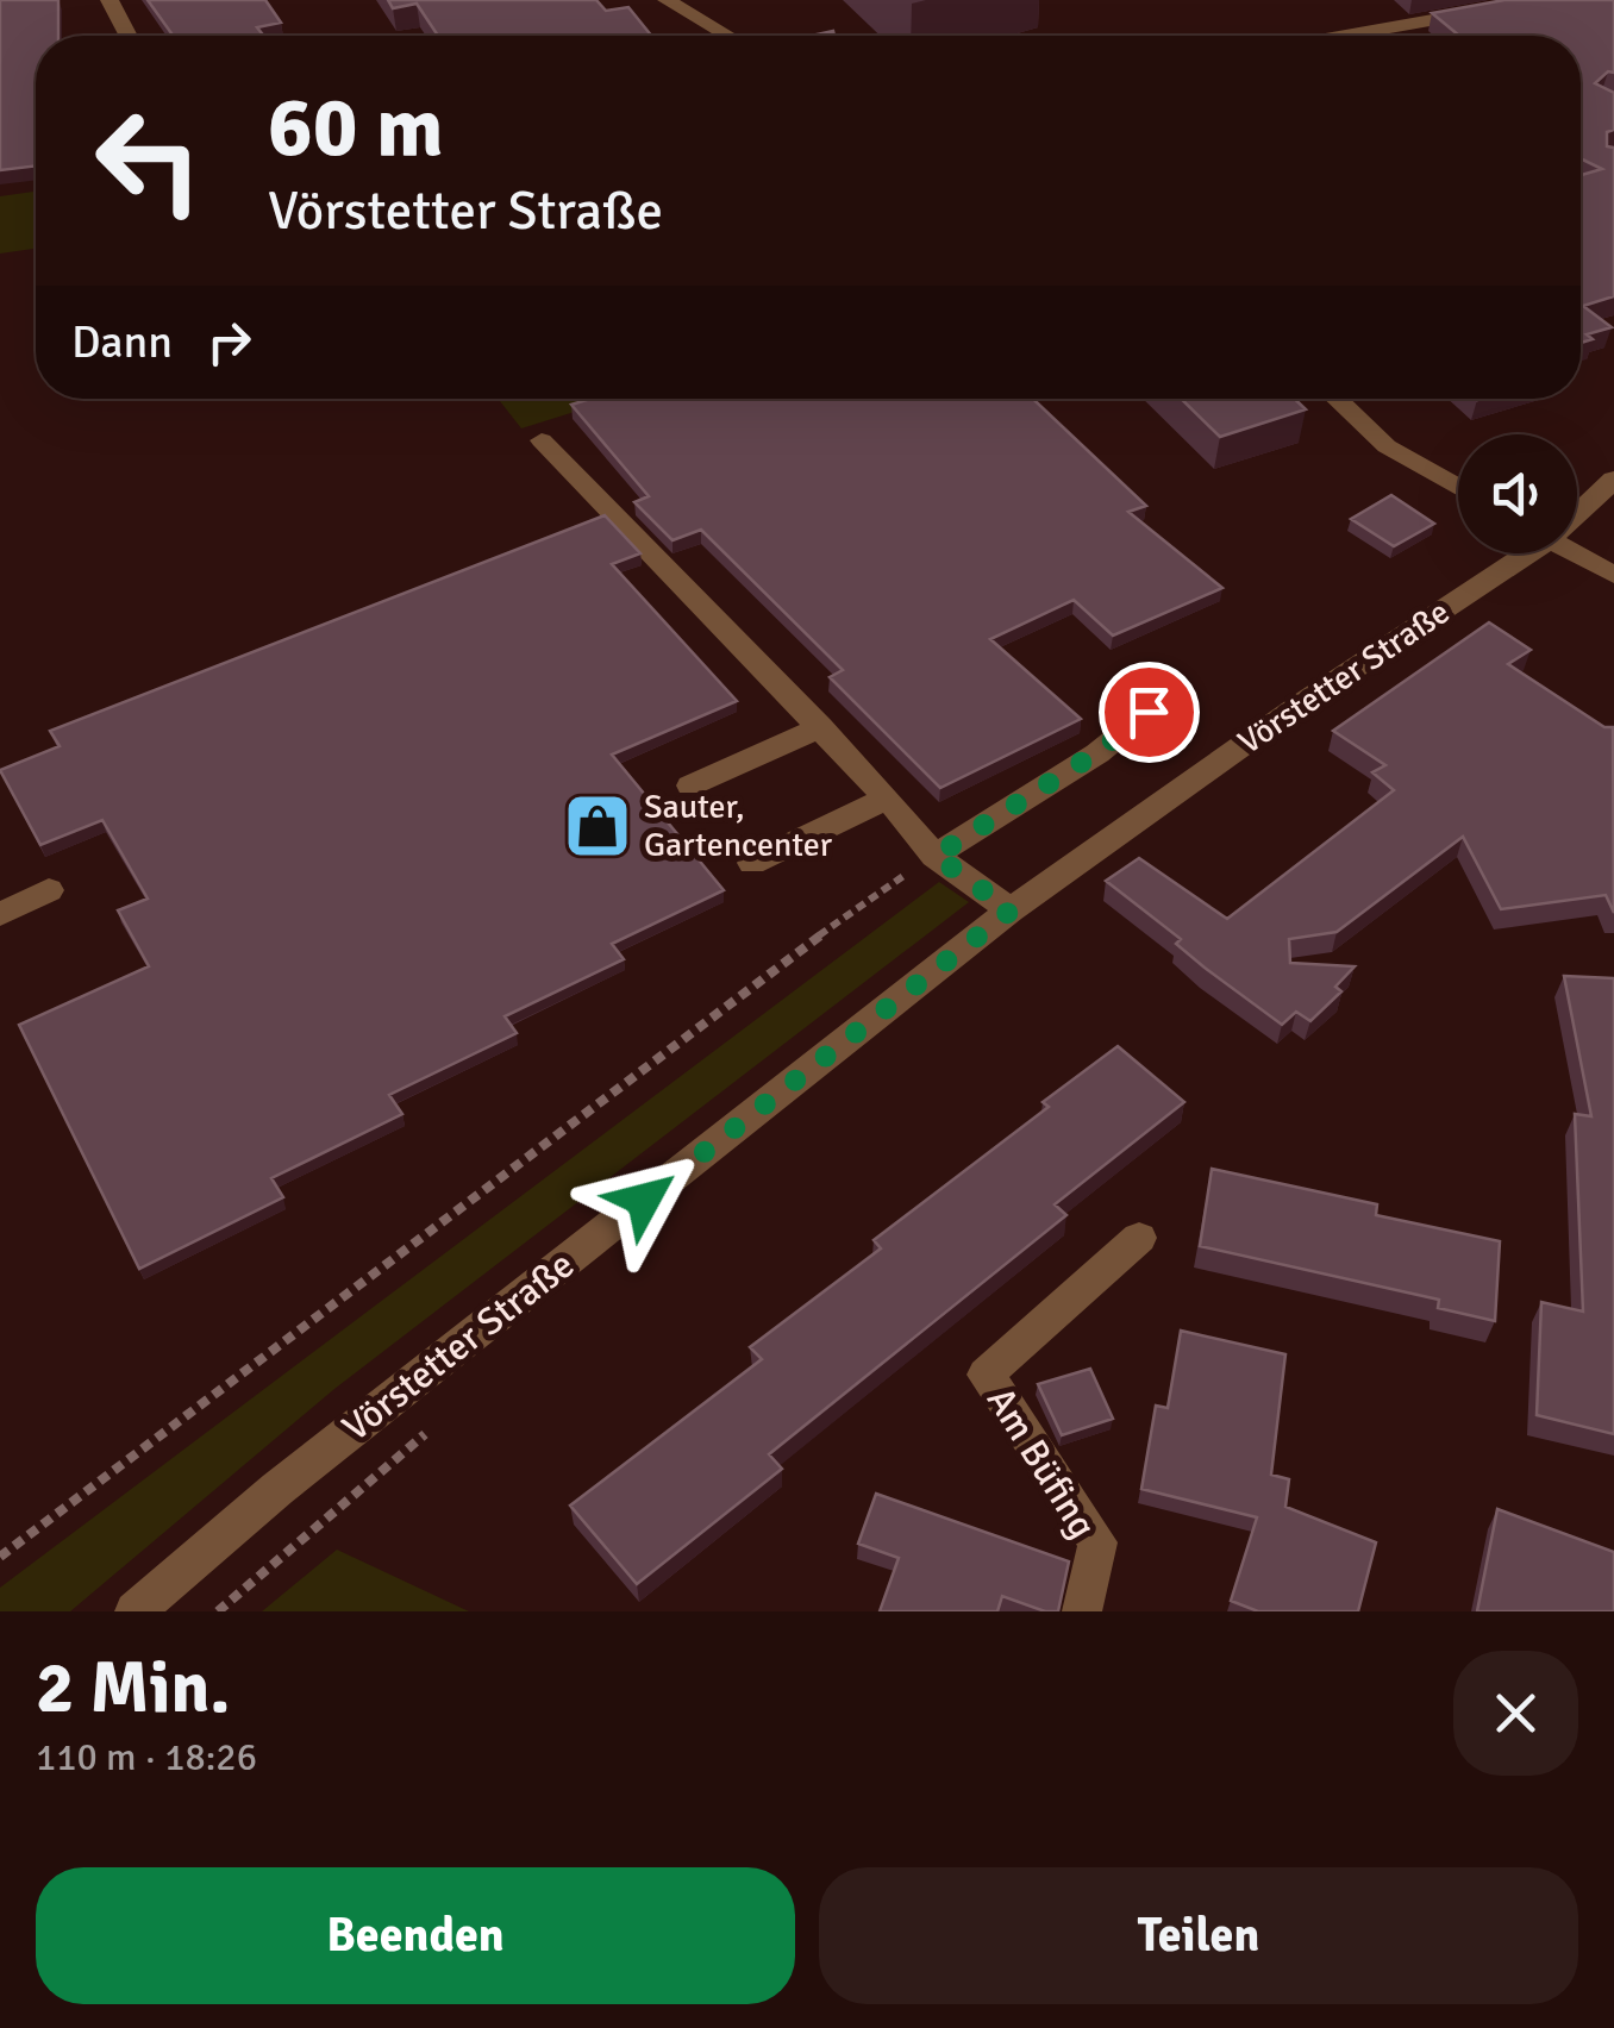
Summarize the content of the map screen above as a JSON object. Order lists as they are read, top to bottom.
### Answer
{
  "streets": {
    "street": ["Vörstetter Straße", "Am Büfing"]
  },
  "places": {
    "shop": ["Sauter, Gartencenter"]
  },
  "page": {
    "turn": ["60 m", "Vörstetter Straße"],
    "then": "Dann",
    "heading": ["2 Min.", "110 m · 18:26"],
    "buttons": ["Beenden", "Teilen"]
  }
}
